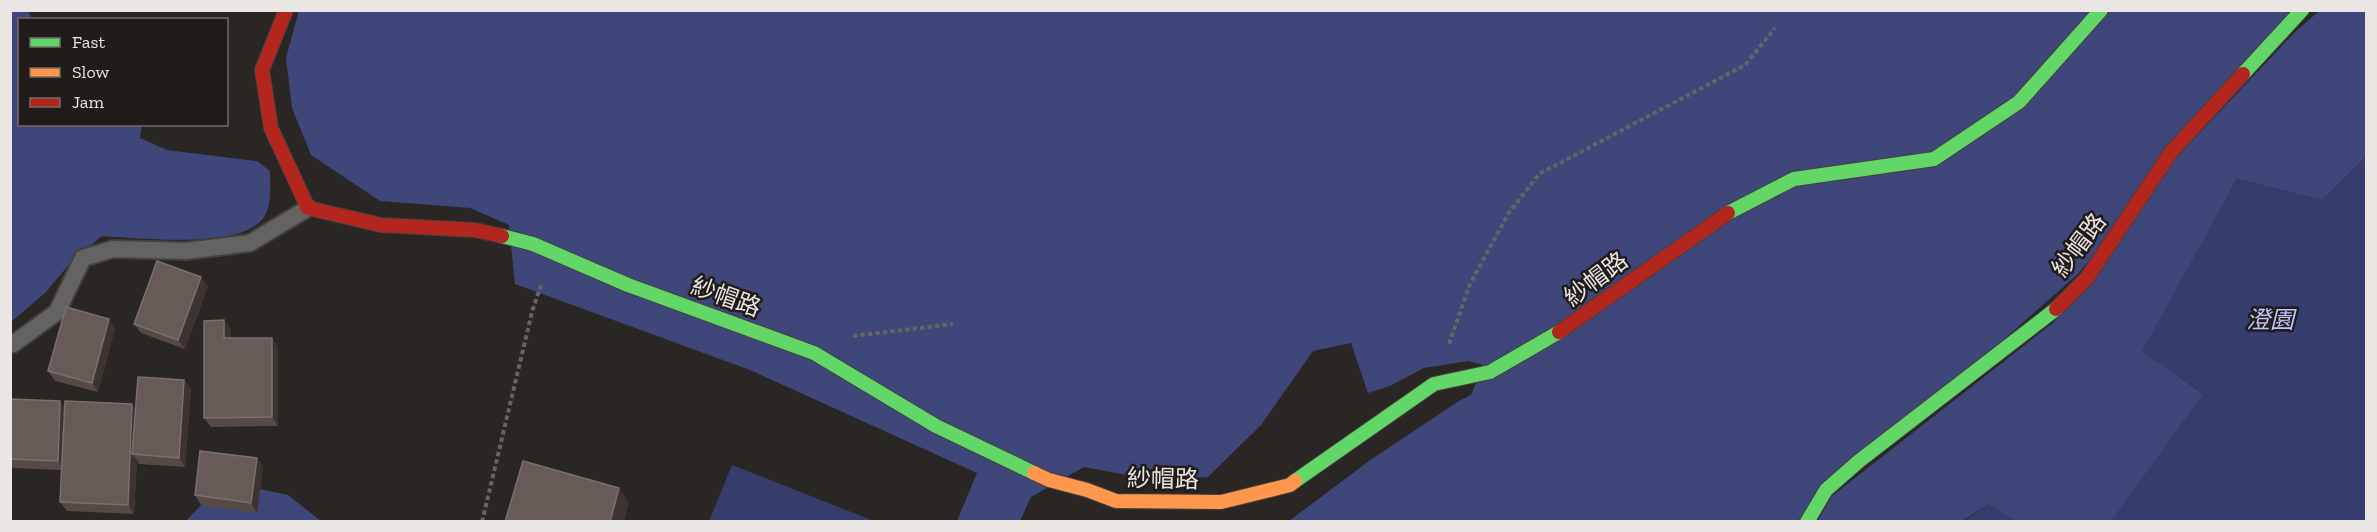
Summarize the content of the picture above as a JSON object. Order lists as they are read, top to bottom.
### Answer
{
  "streets": {
    "street": ["紗帽路"]
  },
  "parks": ["澄園"],
  "legend": ["Fast", "Slow", "Jam"]
}
